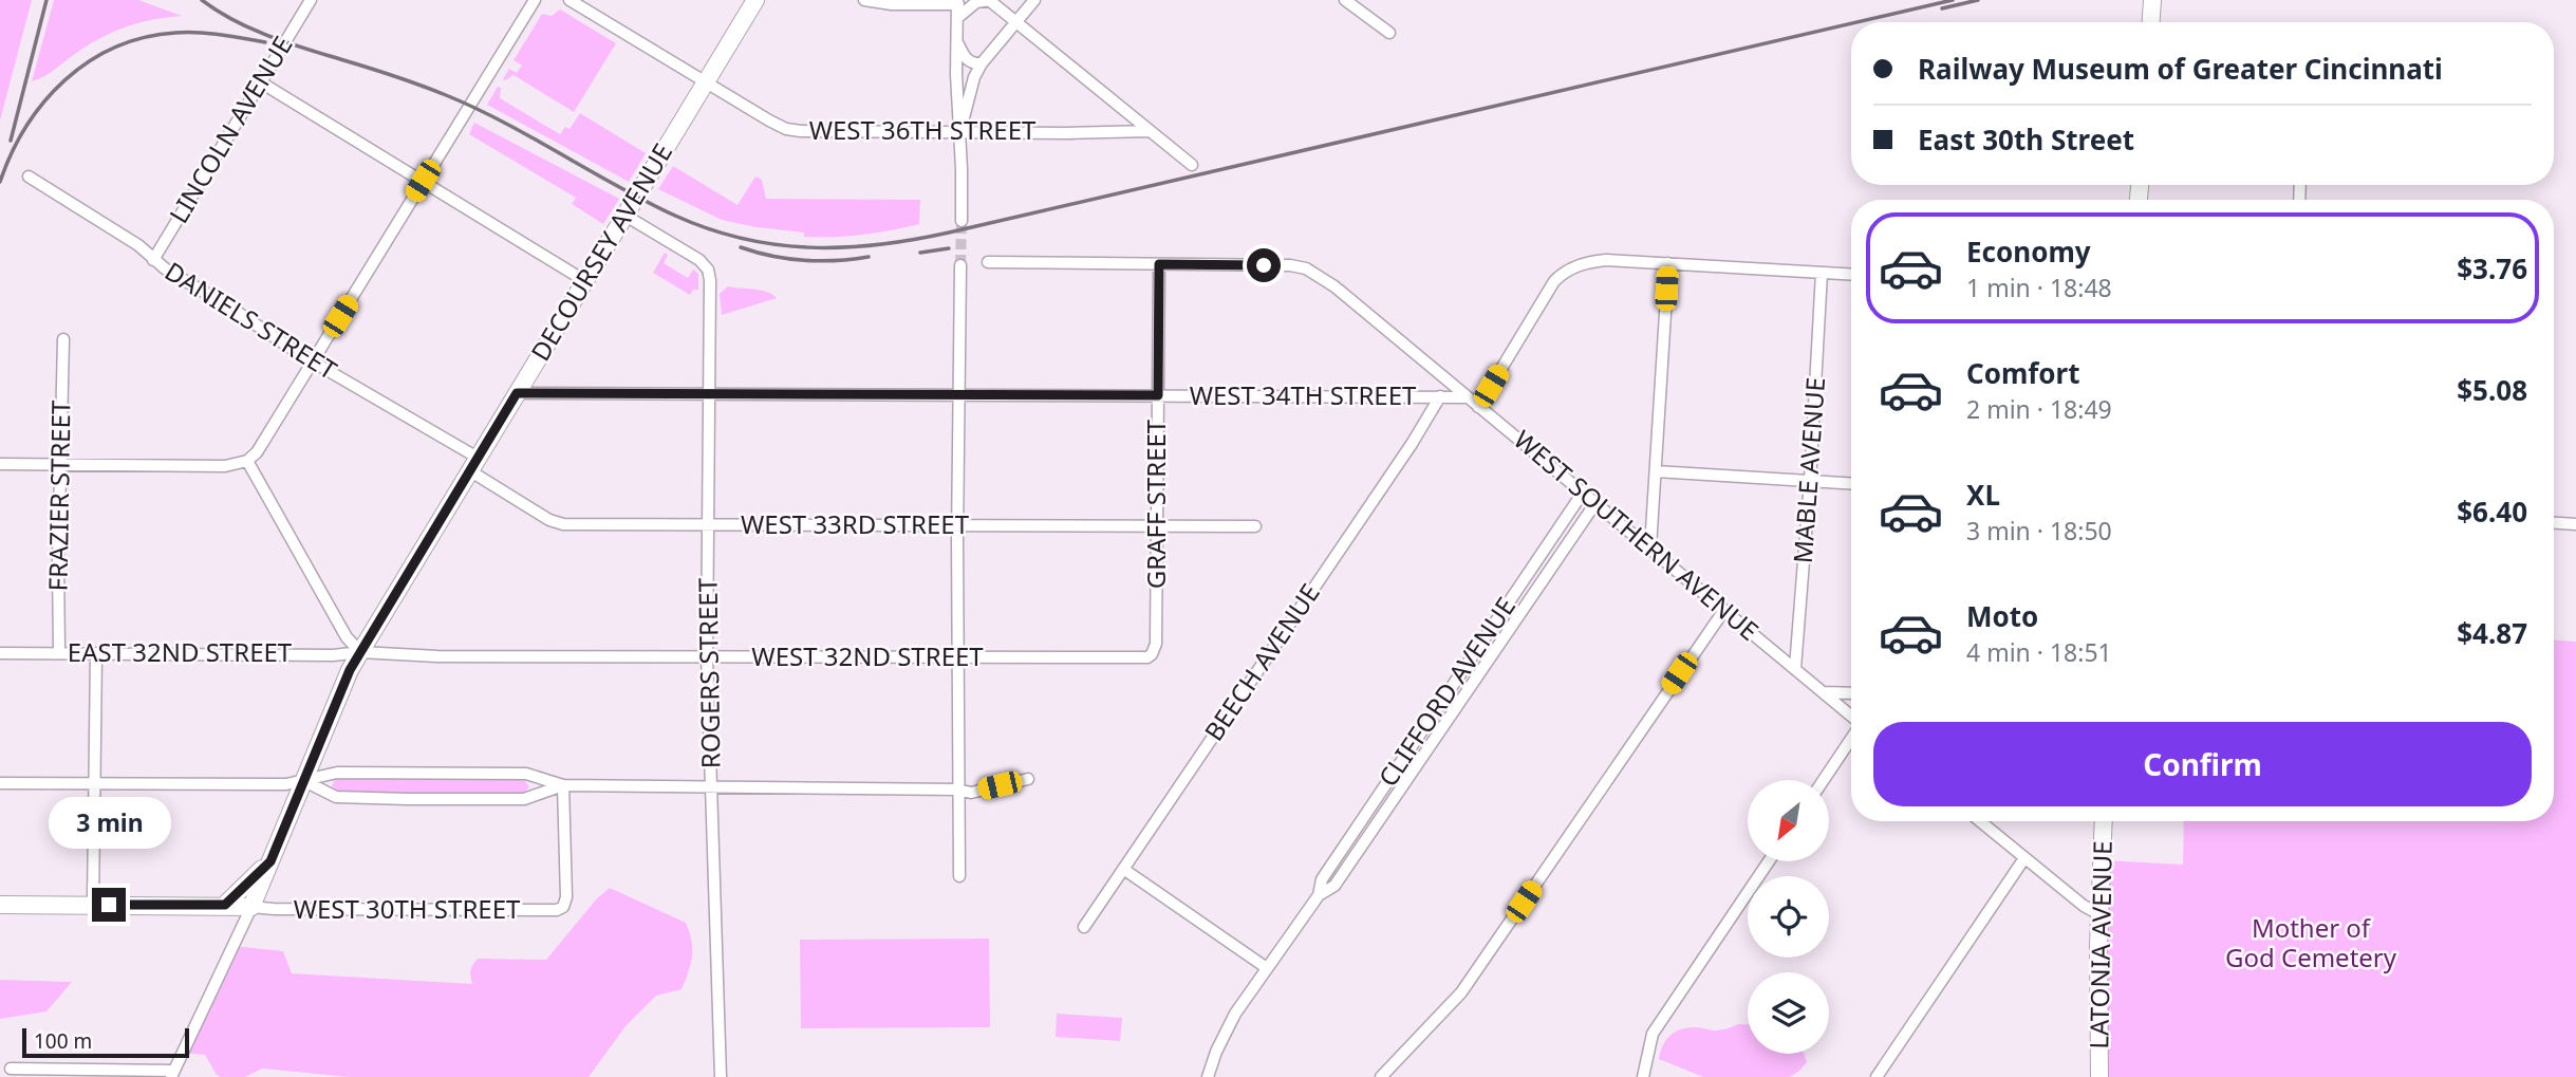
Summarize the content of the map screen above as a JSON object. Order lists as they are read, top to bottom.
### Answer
{
  "streets": {
    "main road": ["DECOURSEY AVENUE", "LATONIA AVENUE"],
    "street": [
      "LINCOLN AVENUE",
      "WEST 36TH STREET",
      "DANIELS STREET",
      "WEST 34TH STREET",
      "MABLE AVENUE",
      "FRAZIER STREET",
      "GRAFF STREET",
      "WEST 33RD STREET",
      "WEST SOUTHERN AVENUE",
      "EAST 32ND STREET",
      "WEST 32ND STREET",
      "BEECH AVENUE",
      "ROGERS STREET",
      "CLIFFORD AVENUE",
      "WEST 30TH STREET"
    ]
  },
  "crossings": [
    ["LINCOLN AVENUE", "DANIELS STREET"],
    ["WEST 36TH STREET", "DECOURSEY AVENUE"],
    ["DECOURSEY AVENUE", "DANIELS STREET"],
    ["DECOURSEY AVENUE", "WEST 34TH STREET"],
    ["DECOURSEY AVENUE", "WEST 33RD STREET"],
    ["DECOURSEY AVENUE", "EAST 32ND STREET"],
    ["DECOURSEY AVENUE", "WEST 32ND STREET"],
    ["DECOURSEY AVENUE", "ROGERS STREET"],
    ["DECOURSEY AVENUE", "WEST 30TH STREET"],
    ["DANIELS STREET", "WEST 33RD STREET"],
    ["WEST 34TH STREET", "GRAFF STREET"],
    ["WEST 34TH STREET", "WEST SOUTHERN AVENUE"],
    ["WEST 34TH STREET", "BEECH AVENUE"],
    ["WEST 34TH STREET", "ROGERS STREET"],
    ["MABLE AVENUE", "WEST SOUTHERN AVENUE"],
    ["FRAZIER STREET", "EAST 32ND STREET"],
    ["GRAFF STREET", "WEST 33RD STREET"],
    ["GRAFF STREET", "WEST SOUTHERN AVENUE"],
    ["GRAFF STREET", "WEST 32ND STREET"],
    ["WEST 33RD STREET", "ROGERS STREET"],
    ["WEST SOUTHERN AVENUE", "CLIFFORD AVENUE"],
    ["EAST 32ND STREET", "WEST 32ND STREET"],
    ["WEST 32ND STREET", "ROGERS STREET"]
  ],
  "parks": ["Mother of God Cemetery"],
  "scale_bar": "100 m",
  "north": "bottom left",
  "page": {
    "banner": ["Railway Museum of Greater Cincinnati", "East 30th Street"],
    "list": [
      {
        "name": "Economy",
        "note": "1 min · 18:48",
        "value": "$3.76"
      },
      {
        "name": "Comfort",
        "note": "2 min · 18:49",
        "value": "$5.08"
      },
      {
        "name": "XL",
        "note": "3 min · 18:50",
        "value": "$6.40"
      },
      {
        "name": "Moto",
        "note": "4 min · 18:51",
        "value": "$4.87"
      }
    ],
    "buttons": "Confirm",
    "bubble": "3 min",
    "scale": "100 m"
  }
}
